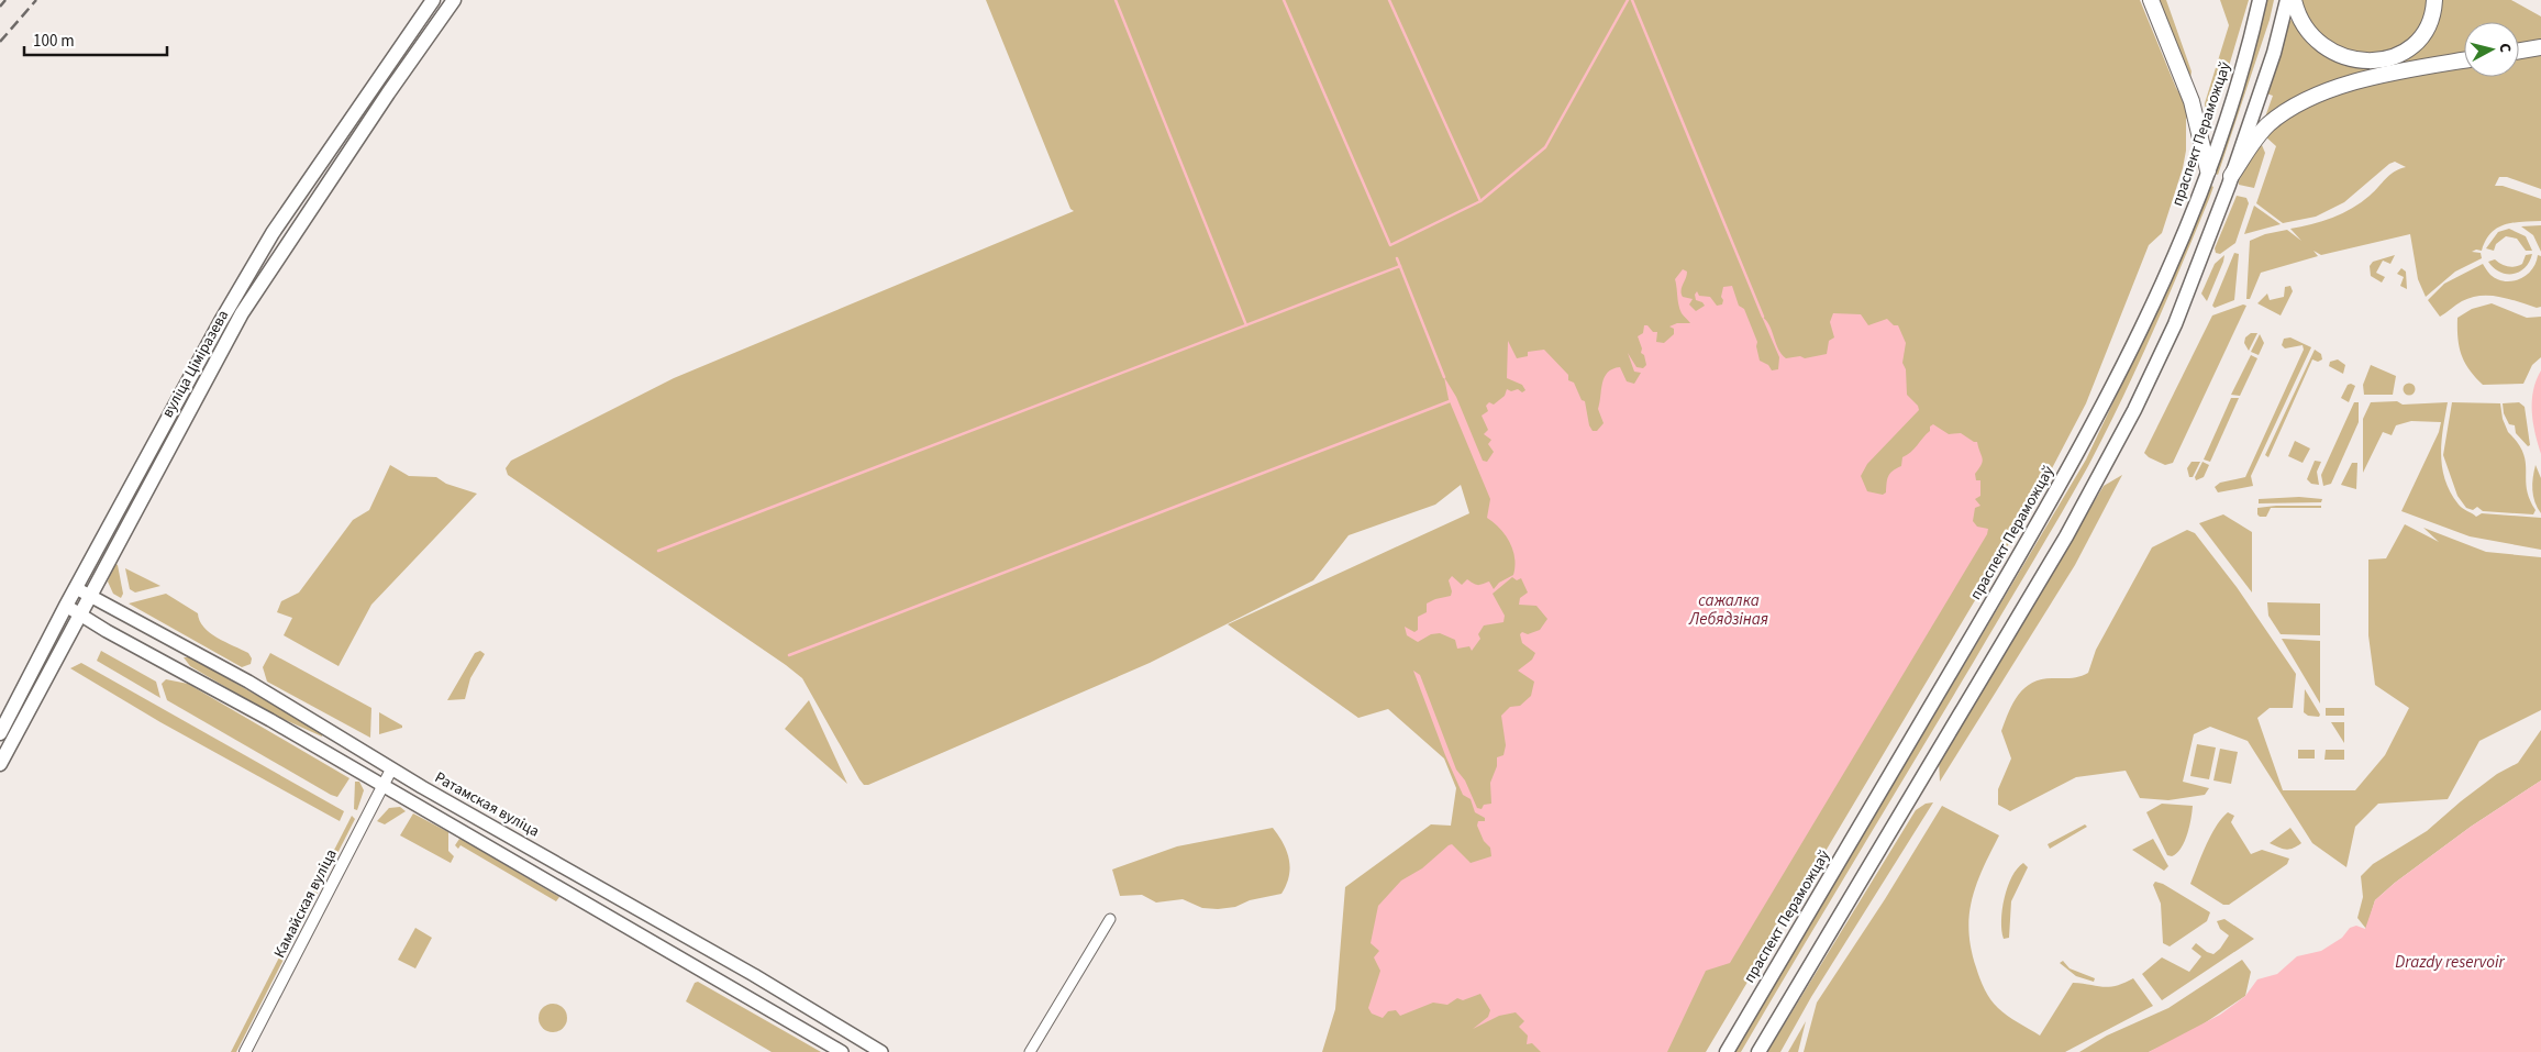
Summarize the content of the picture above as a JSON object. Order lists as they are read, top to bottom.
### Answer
{
  "streets": {
    "main road": ["праспект Пераможцаў", "вуліца Ціміразева", "Ратамская вуліца"],
    "street": ["Камайская вуліца"]
  },
  "crossings": [
    ["вуліца Ціміразева", "Ратамская вуліца"],
    ["Ратамская вуліца", "Камайская вуліца"]
  ],
  "water": ["сажалка Лебядзіная", "Drazdy reservoir"],
  "scale_bar": "100 m",
  "north": "right"
}
